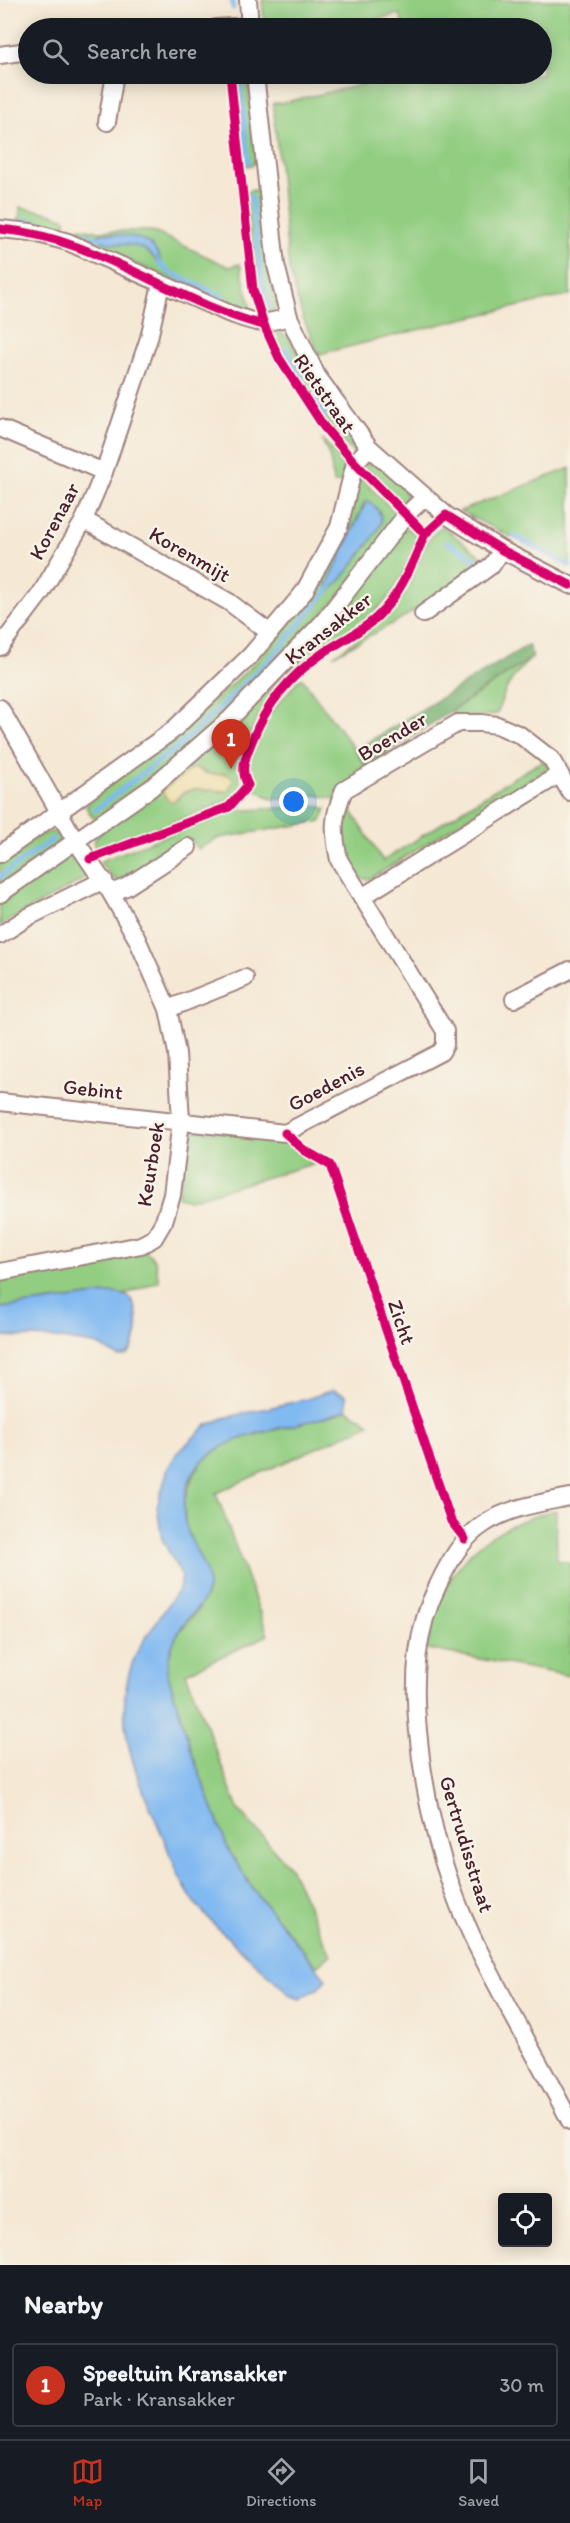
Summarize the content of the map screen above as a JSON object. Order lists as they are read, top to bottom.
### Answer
{
  "streets": {
    "street": [
      "Rietstraat",
      "Korenaar",
      "Korenmijt",
      "Kransakker",
      "Boender",
      "Goedenis",
      "Gebint",
      "Keurboek",
      "Gertrudisstraat"
    ],
    "cycle path": ["Zicht"]
  },
  "crossings": [
    ["Rietstraat", "Kransakker"],
    ["Korenaar", "Korenmijt"],
    ["Korenmijt", "Kransakker"],
    ["Kransakker", "Keurboek"],
    ["Boender", "Goedenis"],
    ["Goedenis", "Gebint"],
    ["Goedenis", "Keurboek"],
    ["Gebint", "Keurboek"]
  ],
  "page": {
    "search": "Search here",
    "pins": "1",
    "heading": "Nearby",
    "list": [
      {
        "mark": "1",
        "name": "Speeltuin Kransakker",
        "note": "Park · Kransakker",
        "value": "30 m"
      }
    ],
    "nav": ["Map", "Directions", "Saved"]
  }
}
